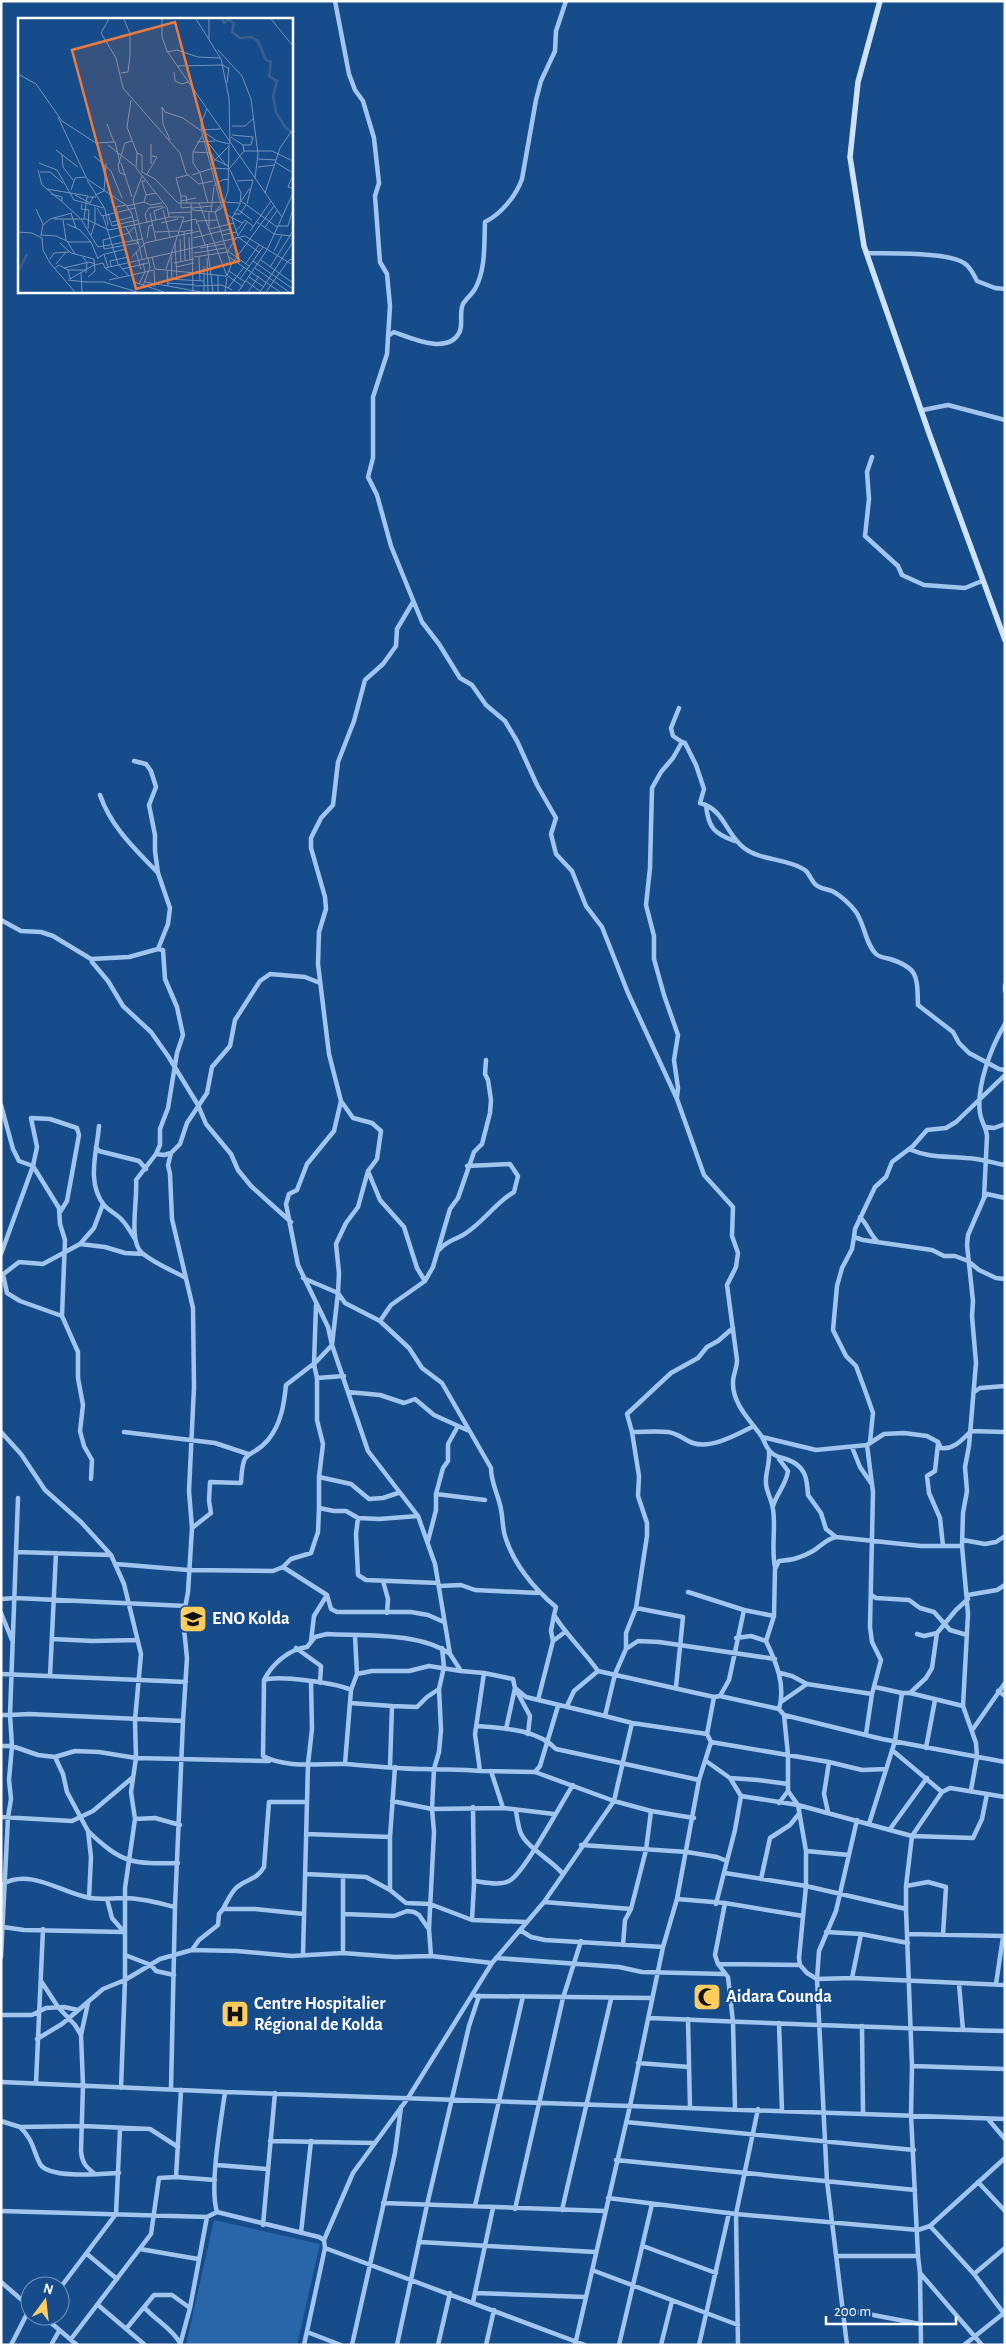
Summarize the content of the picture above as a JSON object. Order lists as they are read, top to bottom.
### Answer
{
  "places": {
    "school or university": ["ENO Kolda"],
    "mosque": ["Aidara Counda"],
    "hospital": ["Centre Hospitalier Régional de Kolda"]
  },
  "scale_bar": "200 m",
  "north": "top"
}
